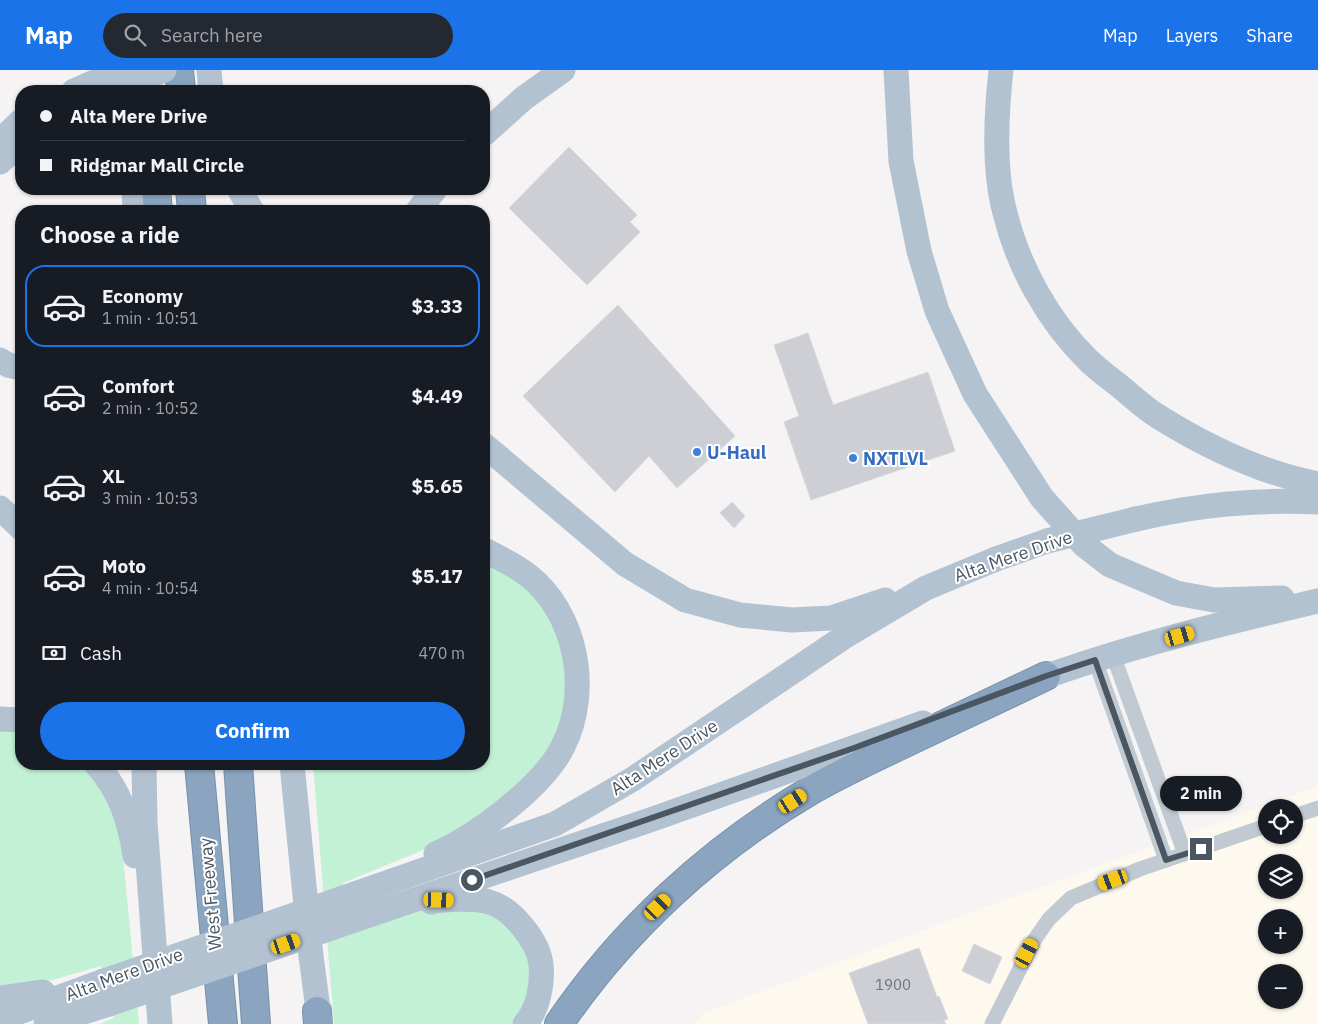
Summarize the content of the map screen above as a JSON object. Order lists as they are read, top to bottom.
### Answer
{
  "streets": {
    "highway": ["West Freeway"],
    "main road": ["Alta Mere Drive"]
  },
  "places": ["U-Haul", "NXTLVL"],
  "house_numbers": ["1900"],
  "page": {
    "header": "Map",
    "search": "Search here",
    "nav": ["Map", "Layers", "Share"],
    "banner": ["Alta Mere Drive", "Ridgmar Mall Circle"],
    "heading": "Choose a ride",
    "list": [
      {
        "name": "Economy",
        "note": "1 min · 10:51",
        "value": "$3.33"
      },
      {
        "name": "Comfort",
        "note": "2 min · 10:52",
        "value": "$4.49"
      },
      {
        "name": "XL",
        "note": "3 min · 10:53",
        "value": "$5.65"
      },
      {
        "name": "Moto",
        "note": "4 min · 10:54",
        "value": "$5.17"
      }
    ],
    "pay": ["Cash", "470 m"],
    "buttons": "Confirm",
    "bubble": "2 min",
    "map_buttons": ["+", "−"]
  }
}
